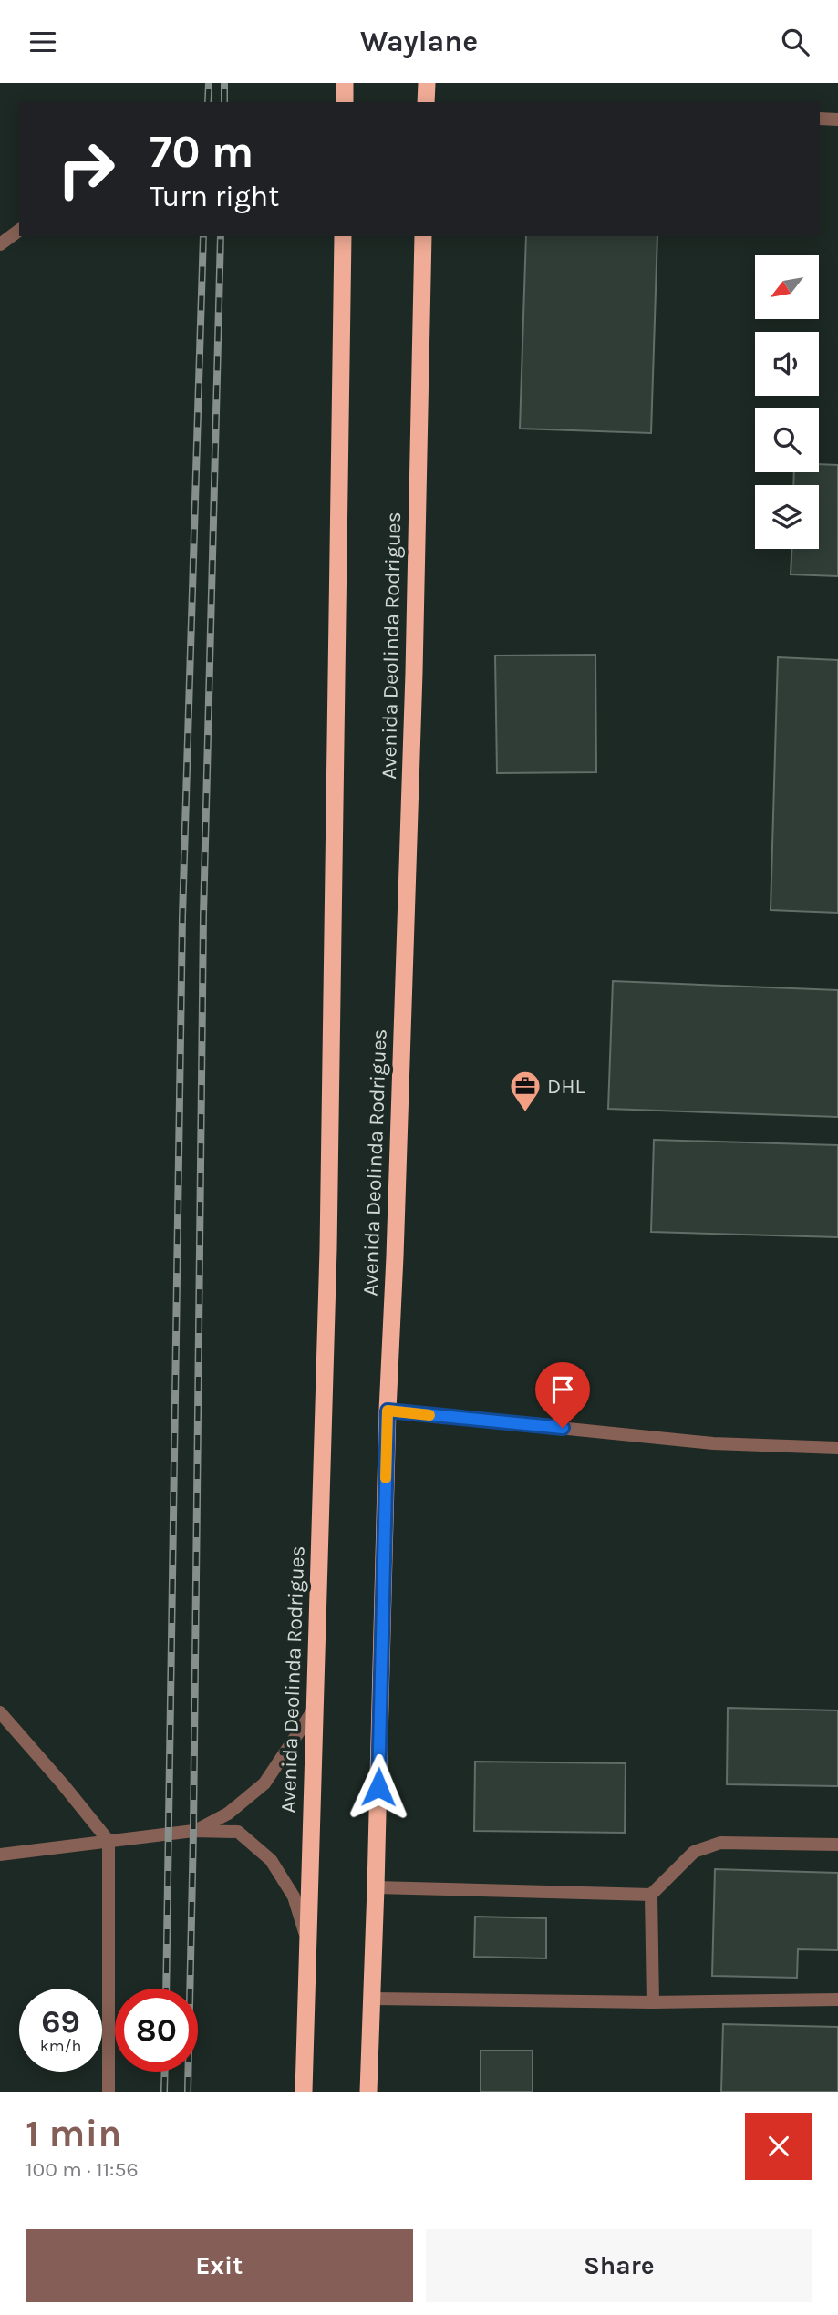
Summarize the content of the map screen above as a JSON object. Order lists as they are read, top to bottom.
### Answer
{
  "streets": {
    "highway": ["Avenida Deolinda Rodrigues"]
  },
  "places": {
    "office": ["DHL"]
  },
  "north": "bottom left",
  "page": {
    "header": "Waylane",
    "turn": ["70 m", "Turn right"],
    "speed": "69 km/h",
    "limit": "80",
    "heading": ["1 min", "100 m · 11:56"],
    "buttons": ["Exit", "Share"]
  }
}
